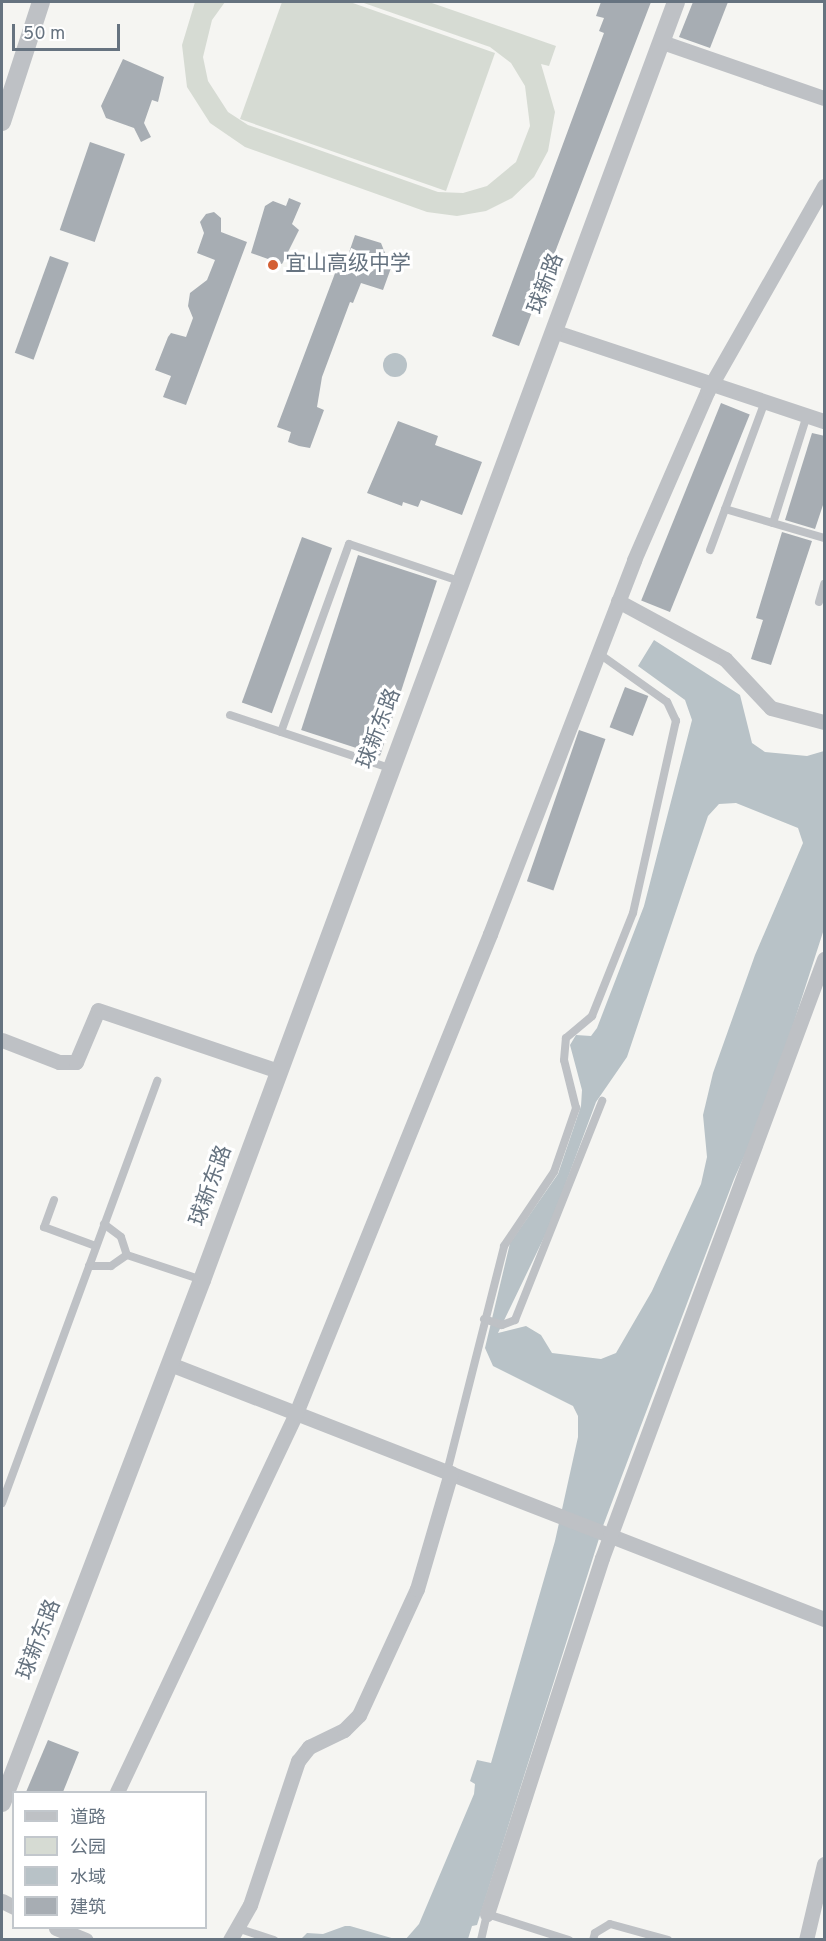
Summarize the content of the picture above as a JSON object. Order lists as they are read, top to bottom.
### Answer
{
  "streets": {
    "street": ["球新路", "球新东路"]
  },
  "crossings": [
    ["球新路", "球新东路"]
  ],
  "places": ["宜山高级中学"],
  "legend": [
    "道路",
    "公园",
    "水域",
    "建筑"
  ],
  "scale_bar": "50 m"
}
